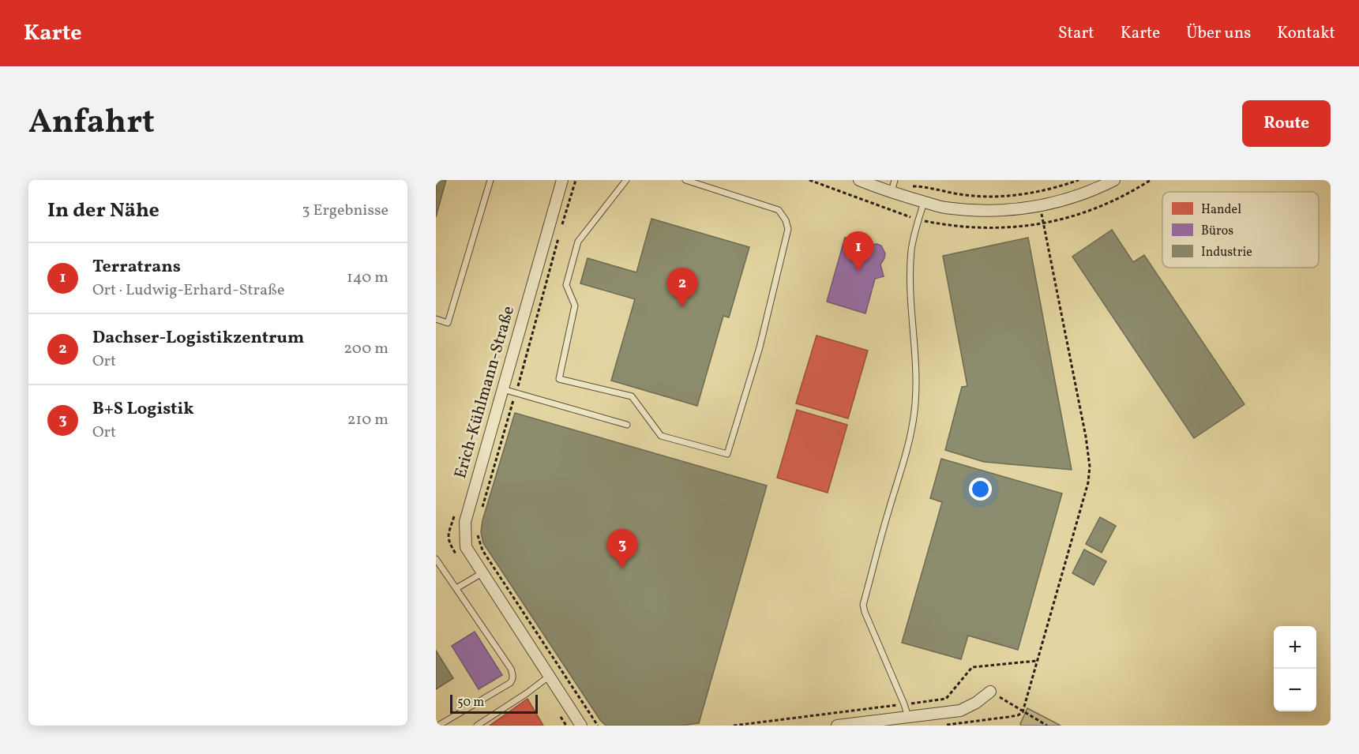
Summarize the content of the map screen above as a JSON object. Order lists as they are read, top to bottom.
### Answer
{
  "streets": {
    "street": ["Erich-Kühlmann-Straße"]
  },
  "legend": ["Handel", "Büros", "Industrie"],
  "scale_bar": "50 m",
  "page": {
    "header": "Karte",
    "nav": [
      "Start",
      "Karte",
      "Über uns",
      "Kontakt"
    ],
    "title": "Anfahrt",
    "buttons": "Route",
    "heading": ["In der Nähe", "3 Ergebnisse"],
    "pins": ["1", "2", "3"],
    "list": [
      {
        "mark": "1",
        "name": "Terratrans",
        "note": "Ort · Ludwig-Erhard-Straße",
        "value": "140 m"
      },
      {
        "mark": "2",
        "name": "Dachser-Logistikzentrum",
        "note": "Ort",
        "value": "200 m"
      },
      {
        "mark": "3",
        "name": "B+S Logistik",
        "note": "Ort",
        "value": "210 m"
      }
    ],
    "map_buttons": ["+", "−"],
    "scale": "50 m"
  }
}
